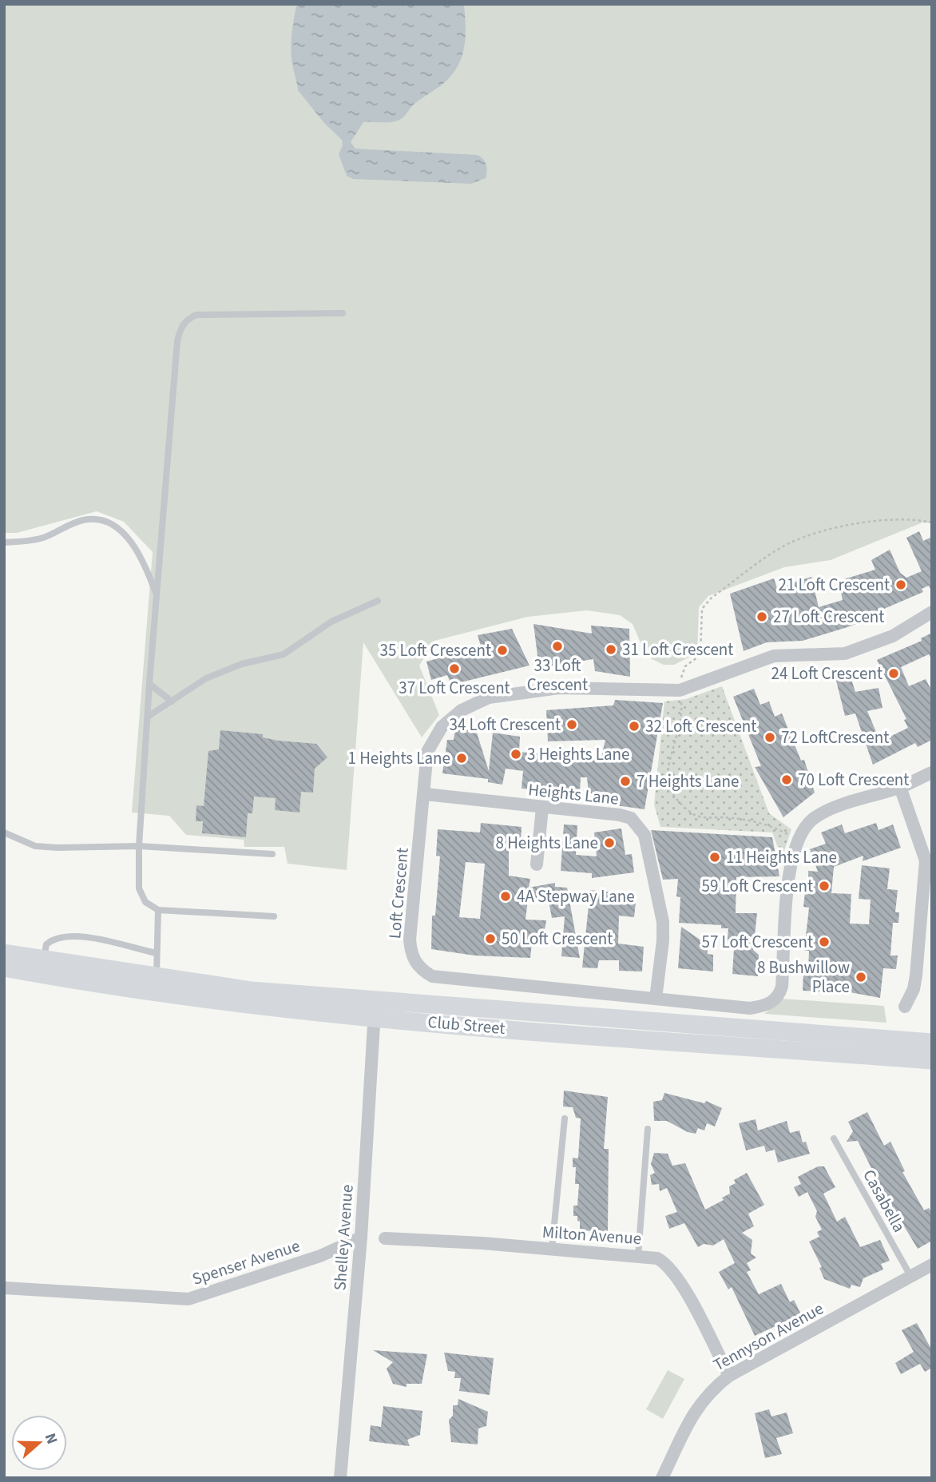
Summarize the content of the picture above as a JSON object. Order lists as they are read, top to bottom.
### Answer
{
  "streets": {
    "main road": ["Club Street"],
    "street": [
      "Heights Lane",
      "Loft Crescent",
      "Milton Avenue",
      "Shelley Avenue",
      "Spenser Avenue",
      "Tennyson Avenue"
    ],
    "lane": ["Casabella"]
  },
  "crossings": [
    ["Heights Lane", "Loft Crescent"],
    ["Club Street", "Shelley Avenue"],
    ["Casabella", "Tennyson Avenue"],
    ["Milton Avenue", "Tennyson Avenue"],
    ["Shelley Avenue", "Spenser Avenue"]
  ],
  "places": [
    "21 Loft Crescent",
    "27 Loft Crescent",
    "33 Loft Crescent",
    "31 Loft Crescent",
    "35 Loft Crescent",
    "37 Loft Crescent",
    "24 Loft Crescent",
    "34 Loft Crescent",
    "32 Loft Crescent",
    "72 LoftCrescent",
    "3 Heights Lane",
    "1 Heights Lane",
    "70 Loft Crescent",
    "7 Heights Lane",
    "8 Heights Lane",
    "11 Heights Lane",
    "59 Loft Crescent",
    "4A Stepway Lane",
    "50 Loft Crescent",
    "57 Loft Crescent",
    "8 Bushwillow Place"
  ],
  "north": "right"
}
